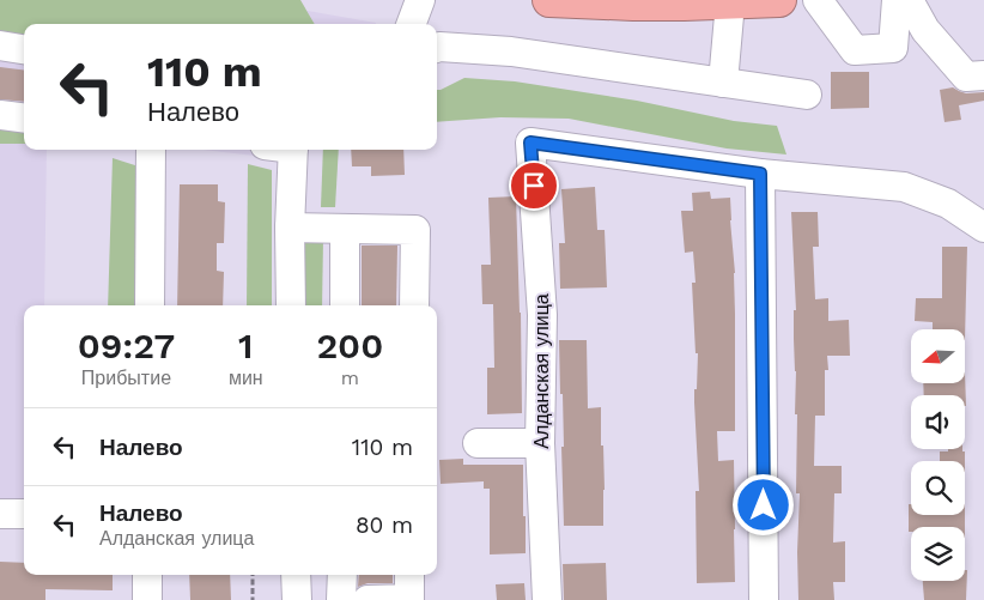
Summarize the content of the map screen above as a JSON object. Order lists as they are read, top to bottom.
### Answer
{
  "streets": {
    "street": ["Алданская улица"]
  },
  "north": "left",
  "page": {
    "turn": ["110 m", "Налево"],
    "eta": [
      "09:27",
      "Прибытие",
      "1",
      "мин",
      "200",
      "m"
    ],
    "list": [
      {
        "name": "Налево",
        "value": "110 m"
      },
      {
        "name": "Налево",
        "note": "Алданская улица",
        "value": "80 m"
      }
    ]
  }
}
